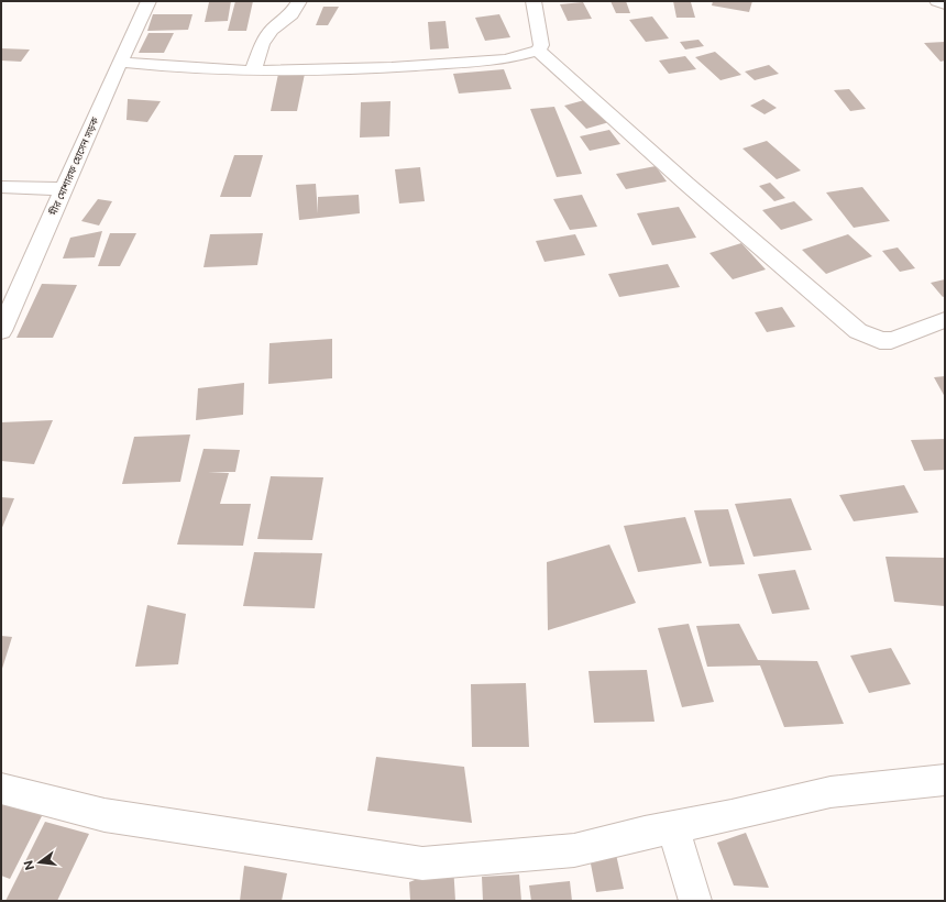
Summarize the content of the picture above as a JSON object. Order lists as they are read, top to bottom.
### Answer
{
  "streets": {
    "street": ["মীর মোশারফ হোসেন সড়ক"]
  },
  "north": "left"
}
